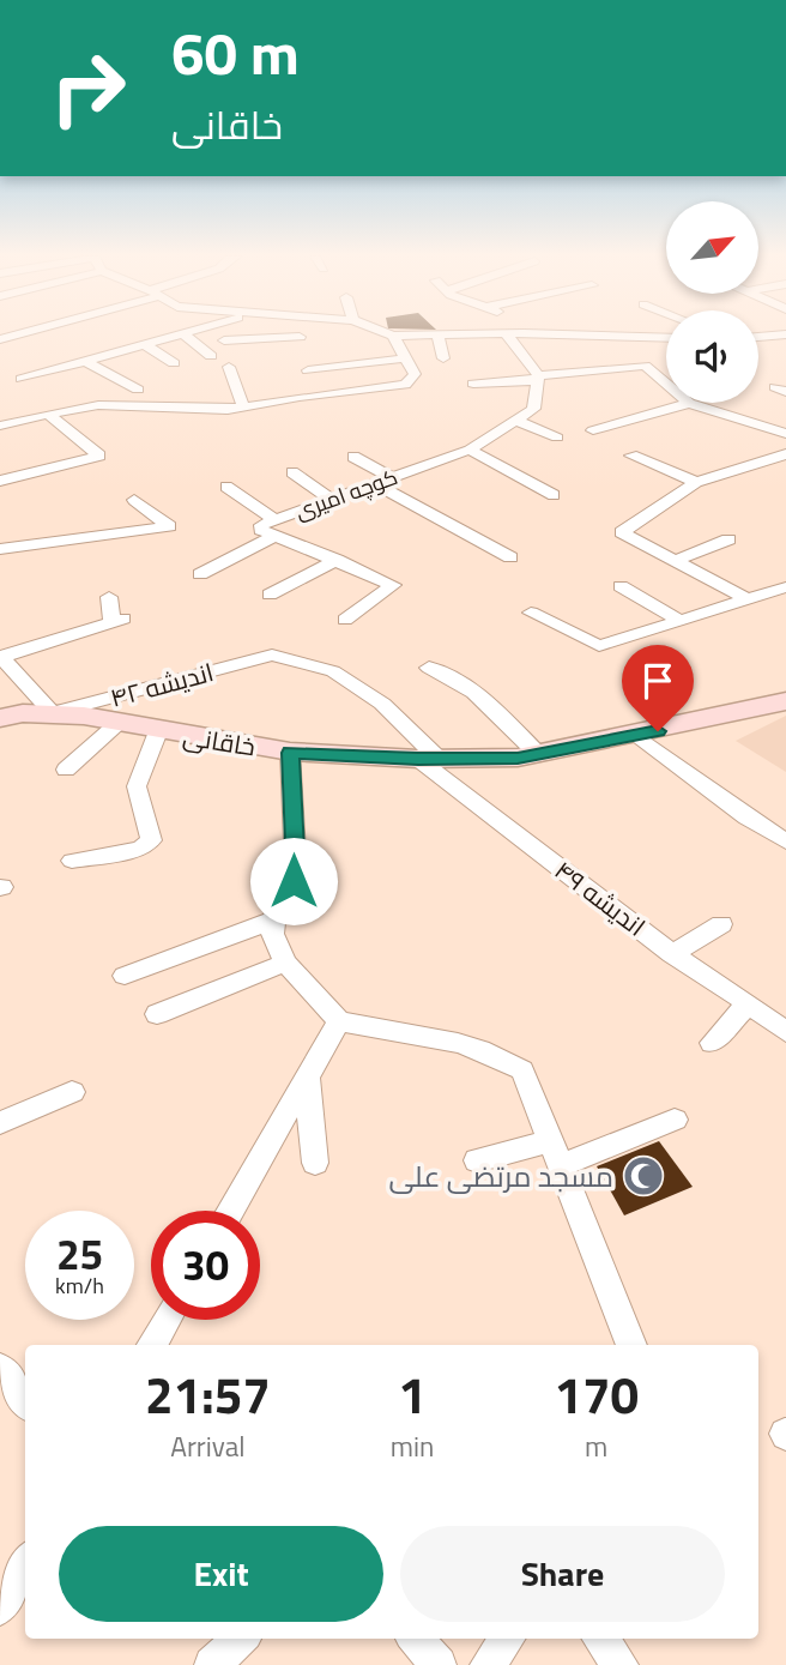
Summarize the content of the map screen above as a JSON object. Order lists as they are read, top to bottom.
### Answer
{
  "streets": {
    "main road": ["خاقانی"],
    "street": ["کوچه امیری", "اندیشه ۴۲", "اندیشه ۴۹"]
  },
  "crossings": [
    ["اندیشه ۴۲", "خاقانی"],
    ["اندیشه ۴۲", "اندیشه ۴۹"],
    ["خاقانی", "اندیشه ۴۹"]
  ],
  "places": {
    "mosque": ["مسجد مرتضی علی"]
  },
  "north": "top right",
  "page": {
    "turn": ["60 m", "خاقانی"],
    "speed": "25 km/h",
    "limit": "30",
    "eta": [
      "21:57",
      "Arrival",
      "1",
      "min",
      "170",
      "m"
    ],
    "buttons": ["Exit", "Share"]
  }
}
